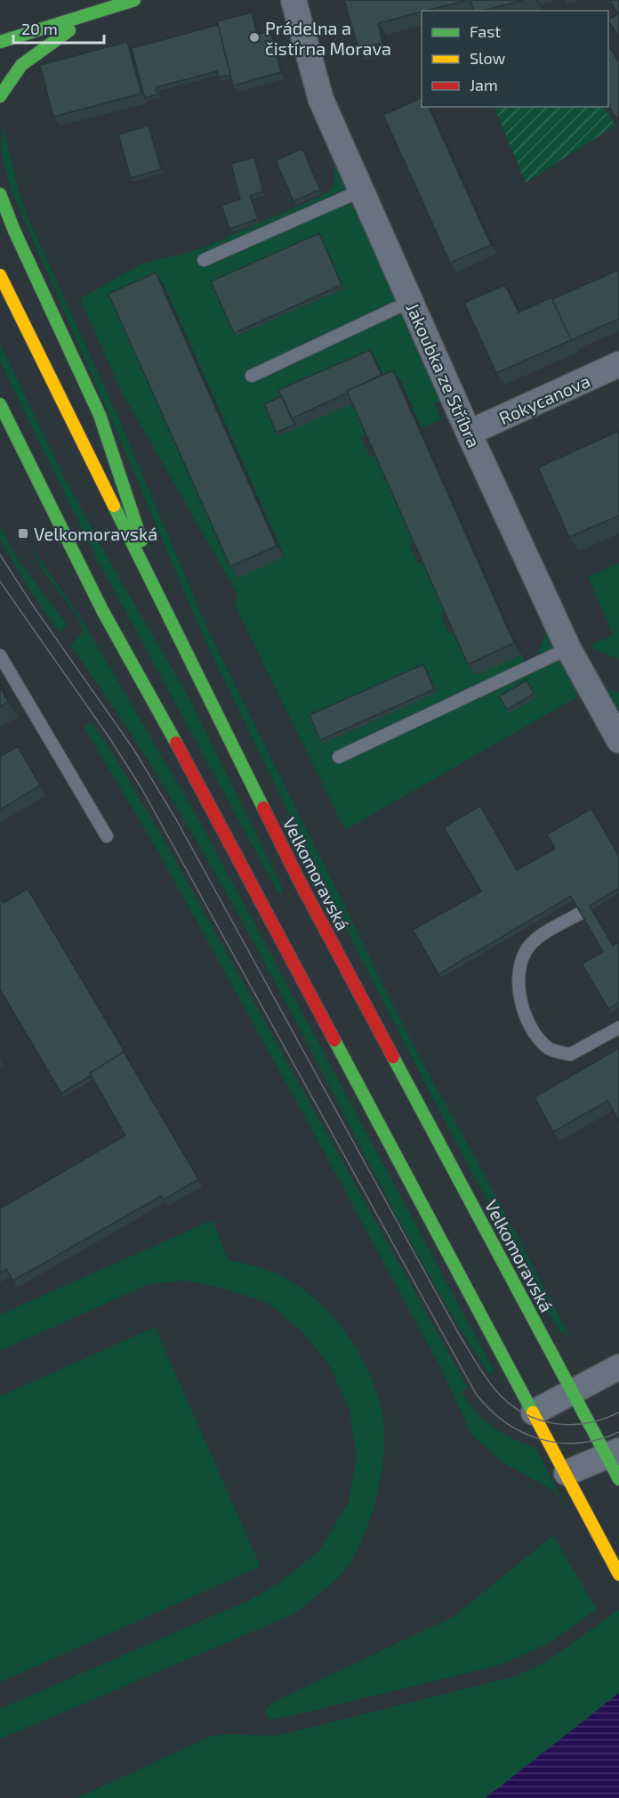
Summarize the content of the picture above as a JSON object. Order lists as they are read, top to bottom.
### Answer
{
  "streets": {
    "main road": ["Velkomoravská"],
    "street": ["Jakoubka ze Stříbra", "Rokycanova"]
  },
  "crossings": [
    ["Jakoubka ze Stříbra", "Rokycanova"]
  ],
  "places": {
    "other": ["Prádelna a čistírna Morava"],
    "transit": ["Velkomoravská"]
  },
  "legend": ["Fast", "Slow", "Jam"],
  "scale_bar": "20 m"
}
